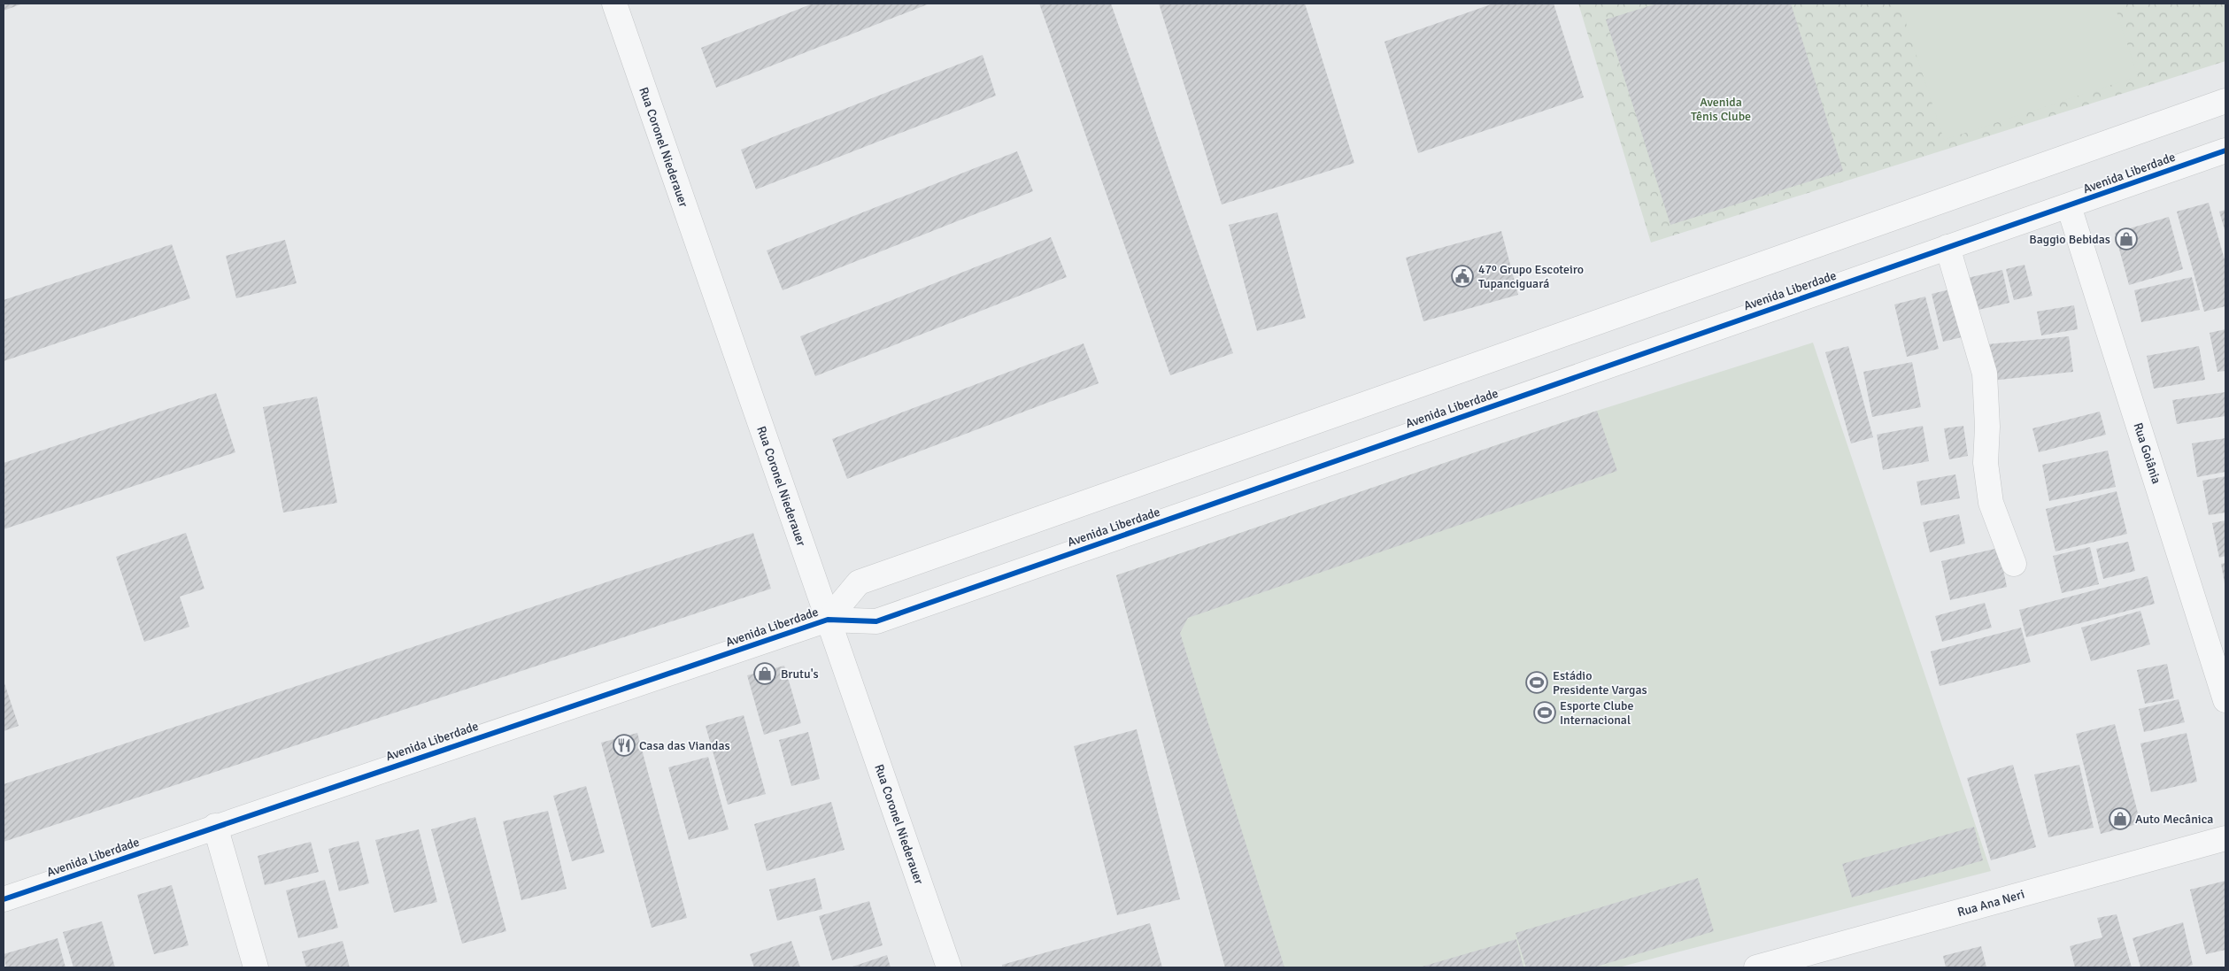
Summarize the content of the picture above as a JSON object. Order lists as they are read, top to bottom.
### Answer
{
  "streets": {
    "street": [
      "Rua Coronel Niederauer",
      "Avenida Liberdade",
      "Rua Goiânia",
      "Rua Ana Neri"
    ]
  },
  "crossings": [
    ["Rua Coronel Niederauer", "Avenida Liberdade"],
    ["Avenida Liberdade", "Rua Goiânia"]
  ],
  "parks": ["Avenida Tênis Clube"],
  "places": {
    "shop": ["Baggio Bebidas", "Brutu's", "Auto Mecânica"],
    "public building": ["47º Grupo Escoteiro Tupanciguará"],
    "sports": ["Estádio Presidente Vargas", "Esporte Clube Internacional"],
    "restaurant": ["Casa das Viandas"]
  }
}
